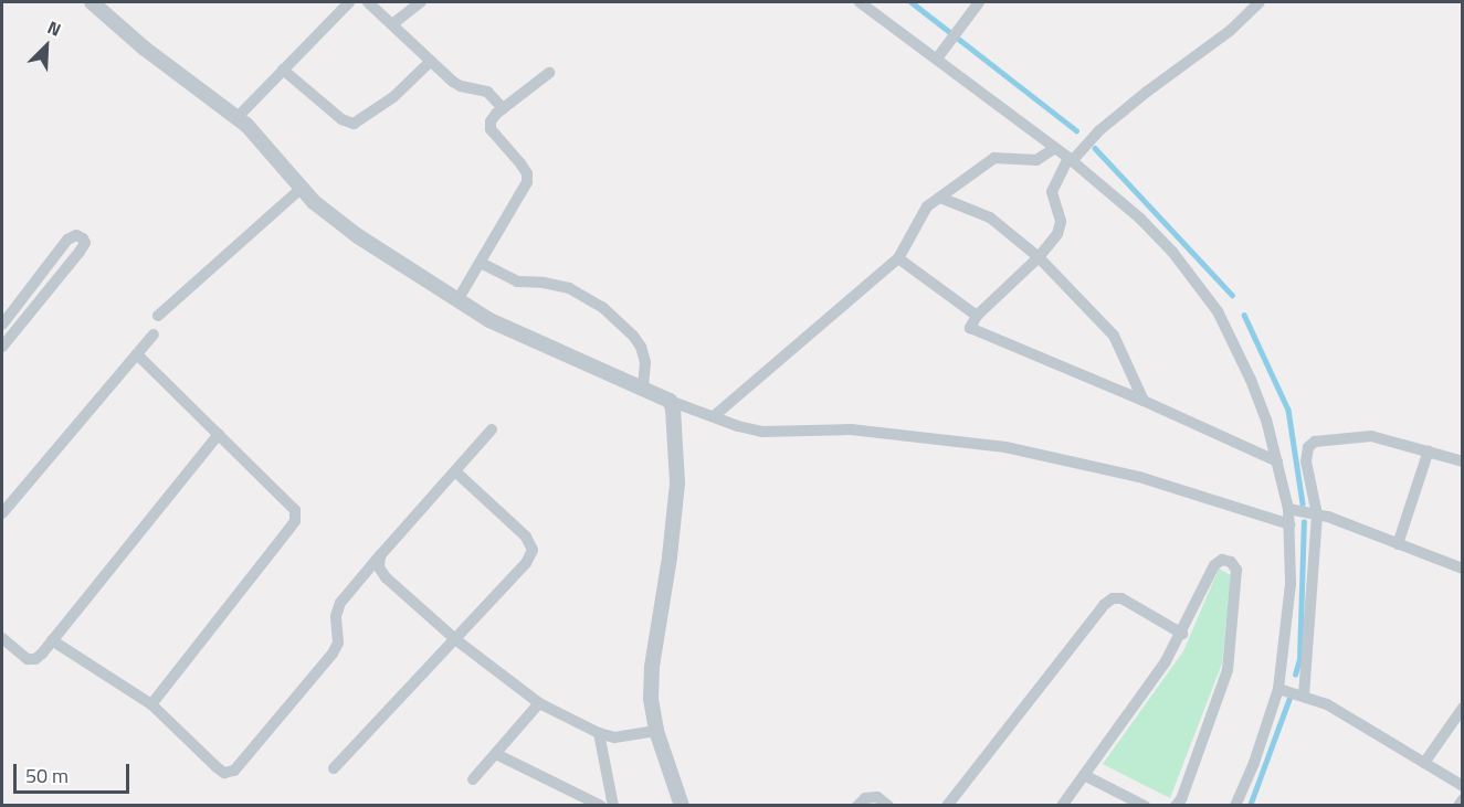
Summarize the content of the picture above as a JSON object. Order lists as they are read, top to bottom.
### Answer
{
  "scale_bar": "50 m",
  "north": "top right"
}
